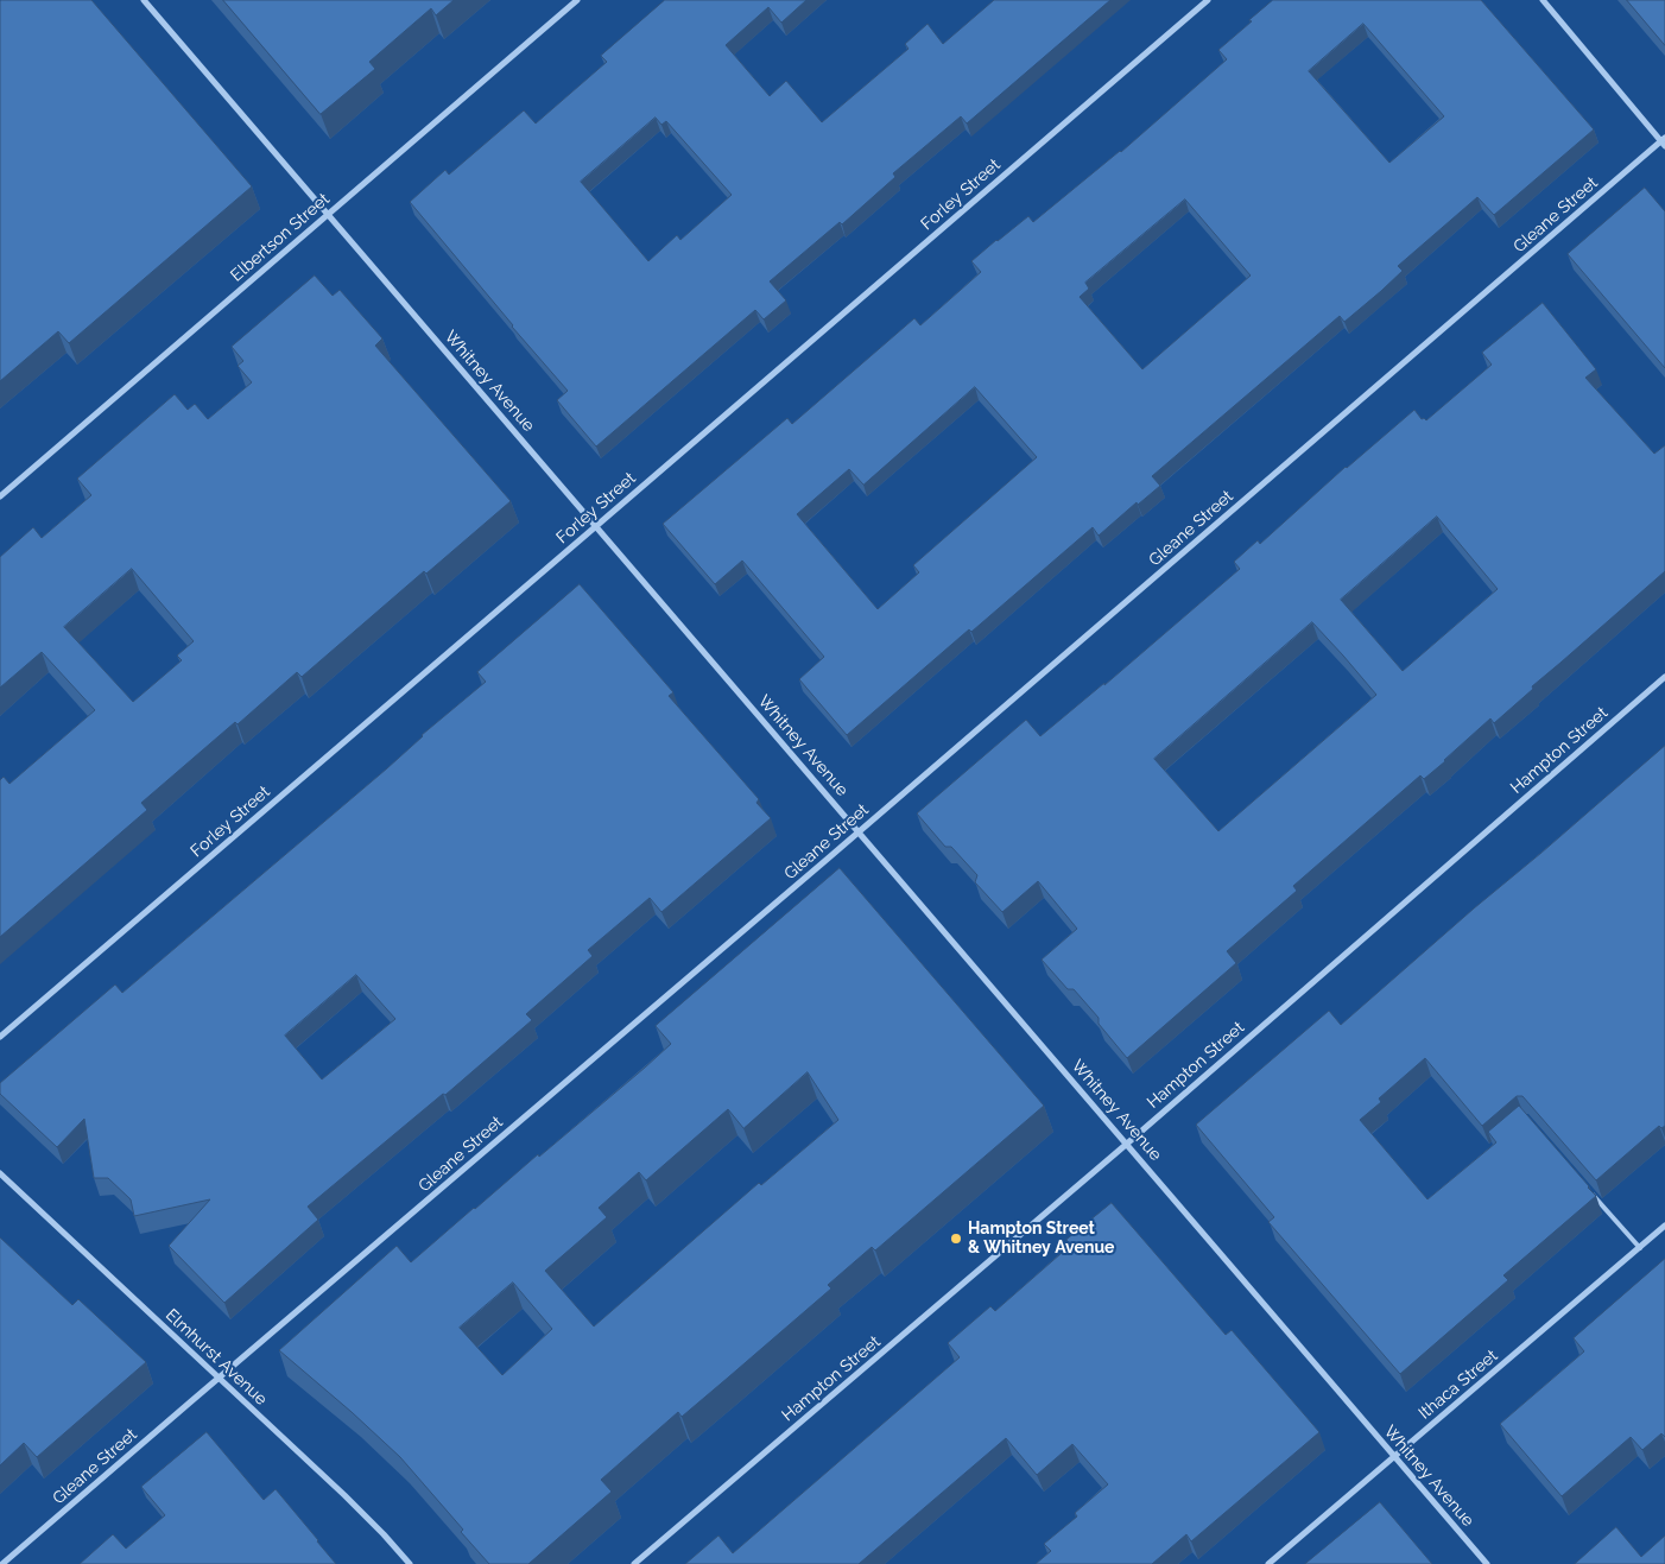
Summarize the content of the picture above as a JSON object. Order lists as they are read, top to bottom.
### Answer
{
  "streets": {
    "street": [
      "Forley Street",
      "Gleane Street",
      "Elbertson Street",
      "Whitney Avenue",
      "Hampton Street",
      "Elmhurst Avenue",
      "Ithaca Street"
    ]
  },
  "crossings": [
    ["Forley Street", "Whitney Avenue"],
    ["Gleane Street", "Whitney Avenue"],
    ["Gleane Street", "Elmhurst Avenue"],
    ["Elbertson Street", "Whitney Avenue"],
    ["Whitney Avenue", "Hampton Street"],
    ["Whitney Avenue", "Ithaca Street"]
  ],
  "places": ["Hampton Street & Whitney Avenue"]
}
